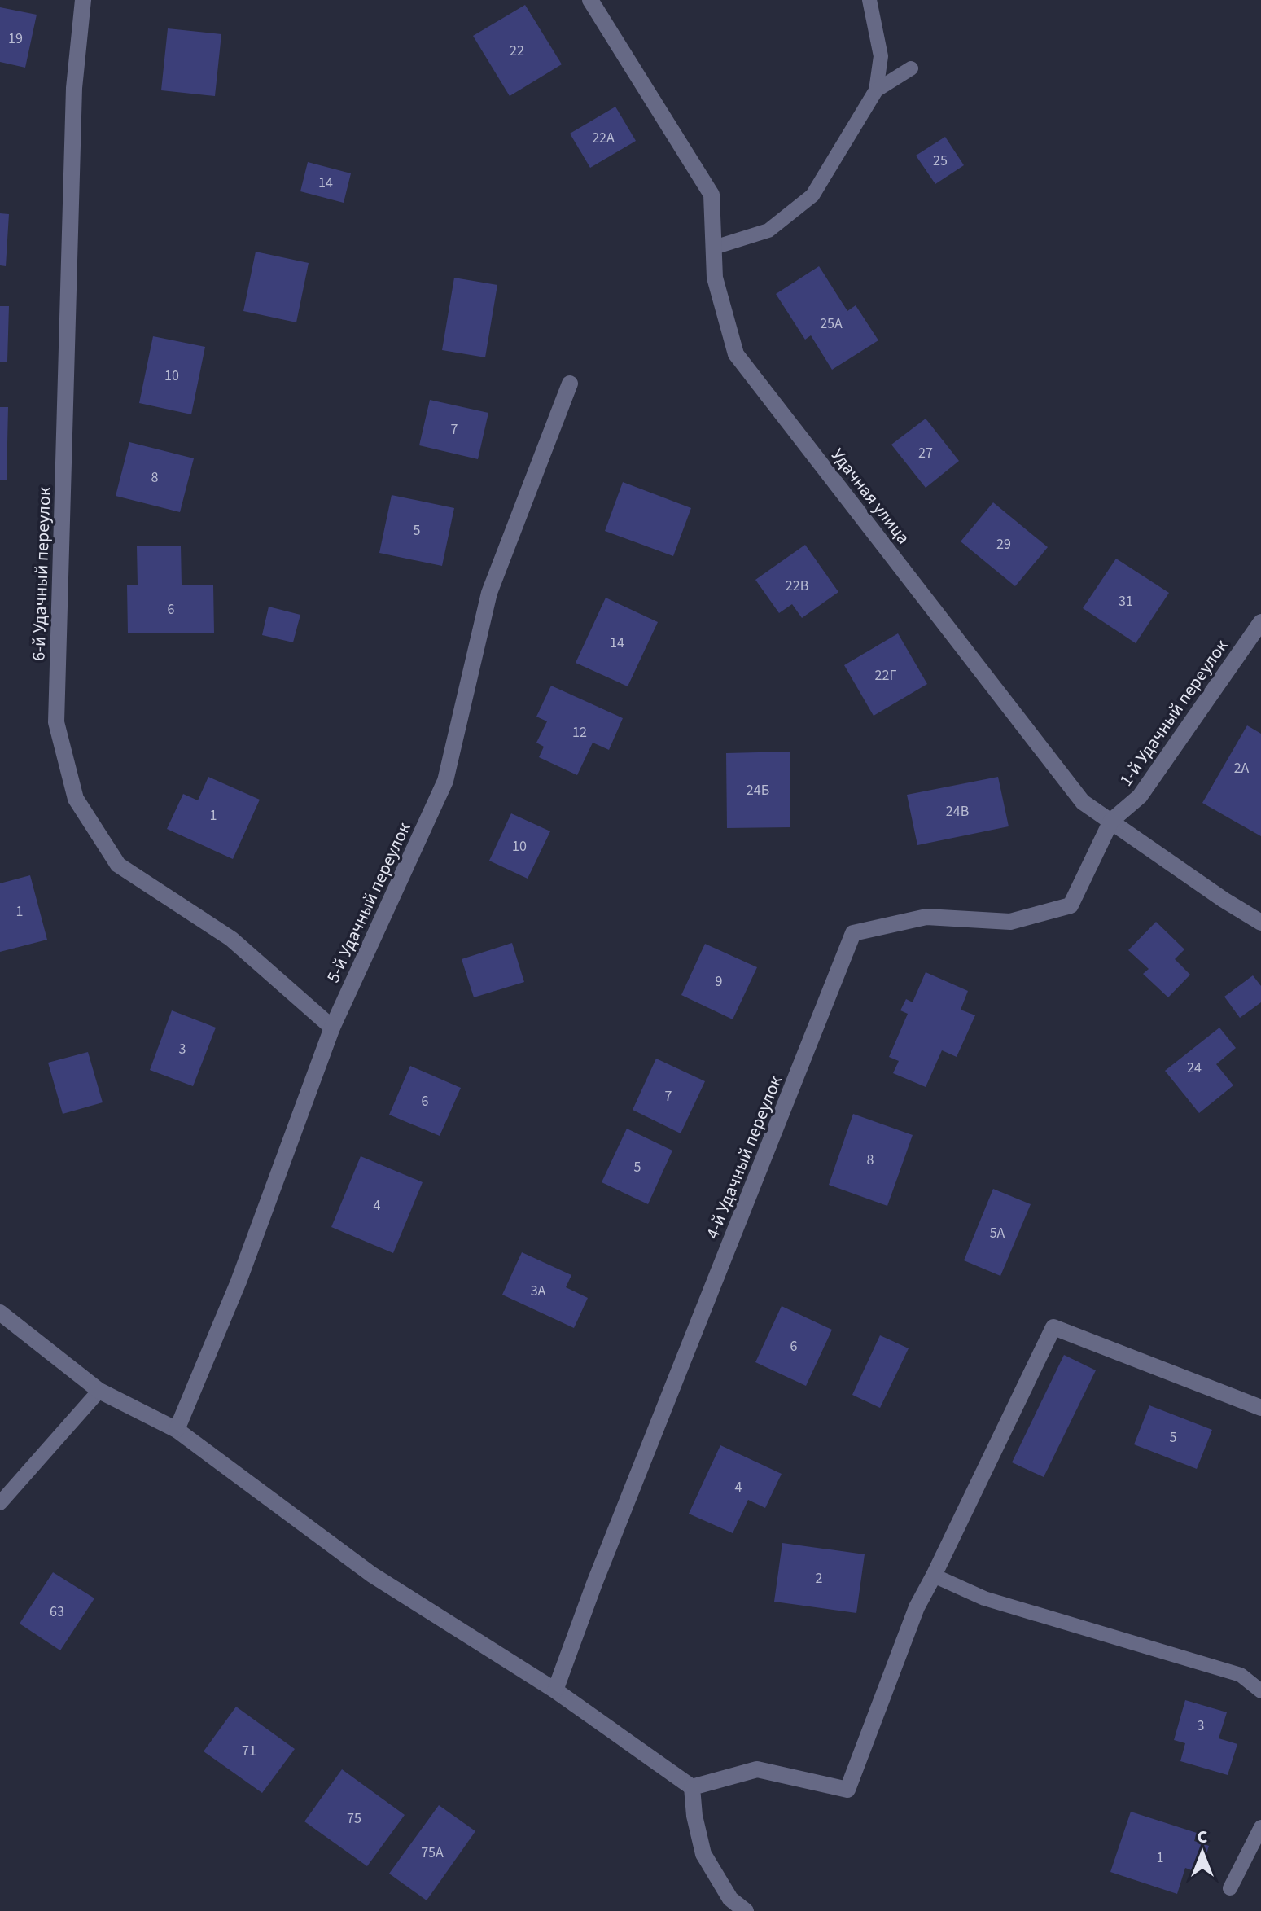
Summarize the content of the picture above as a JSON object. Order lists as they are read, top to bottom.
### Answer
{
  "streets": {
    "street": [
      "Удачная улица",
      "6-й Удачный переулок",
      "1-й Удачный переулок",
      "5-й Удачный переулок",
      "4-й Удачный переулок"
    ]
  },
  "crossings": [
    ["Удачная улица", "1-й Удачный переулок"],
    ["Удачная улица", "4-й Удачный переулок"],
    ["6-й Удачный переулок", "5-й Удачный переулок"],
    ["1-й Удачный переулок", "4-й Удачный переулок"]
  ],
  "house_numbers": [
    "19",
    "22",
    "22А",
    "25",
    "14",
    "25А",
    "10",
    "7",
    "27",
    "8",
    "5",
    "29",
    "22В",
    "31",
    "6",
    "14",
    "22Г",
    "12",
    "2А",
    "24Б",
    "24В",
    "1",
    "10",
    "1",
    "9",
    "3",
    "24",
    "7",
    "6",
    "8",
    "5",
    "4",
    "5А",
    "3А",
    "6",
    "5",
    "4",
    "2",
    "63",
    "3",
    "71",
    "75",
    "75А",
    "1"
  ],
  "north": "top"
}
